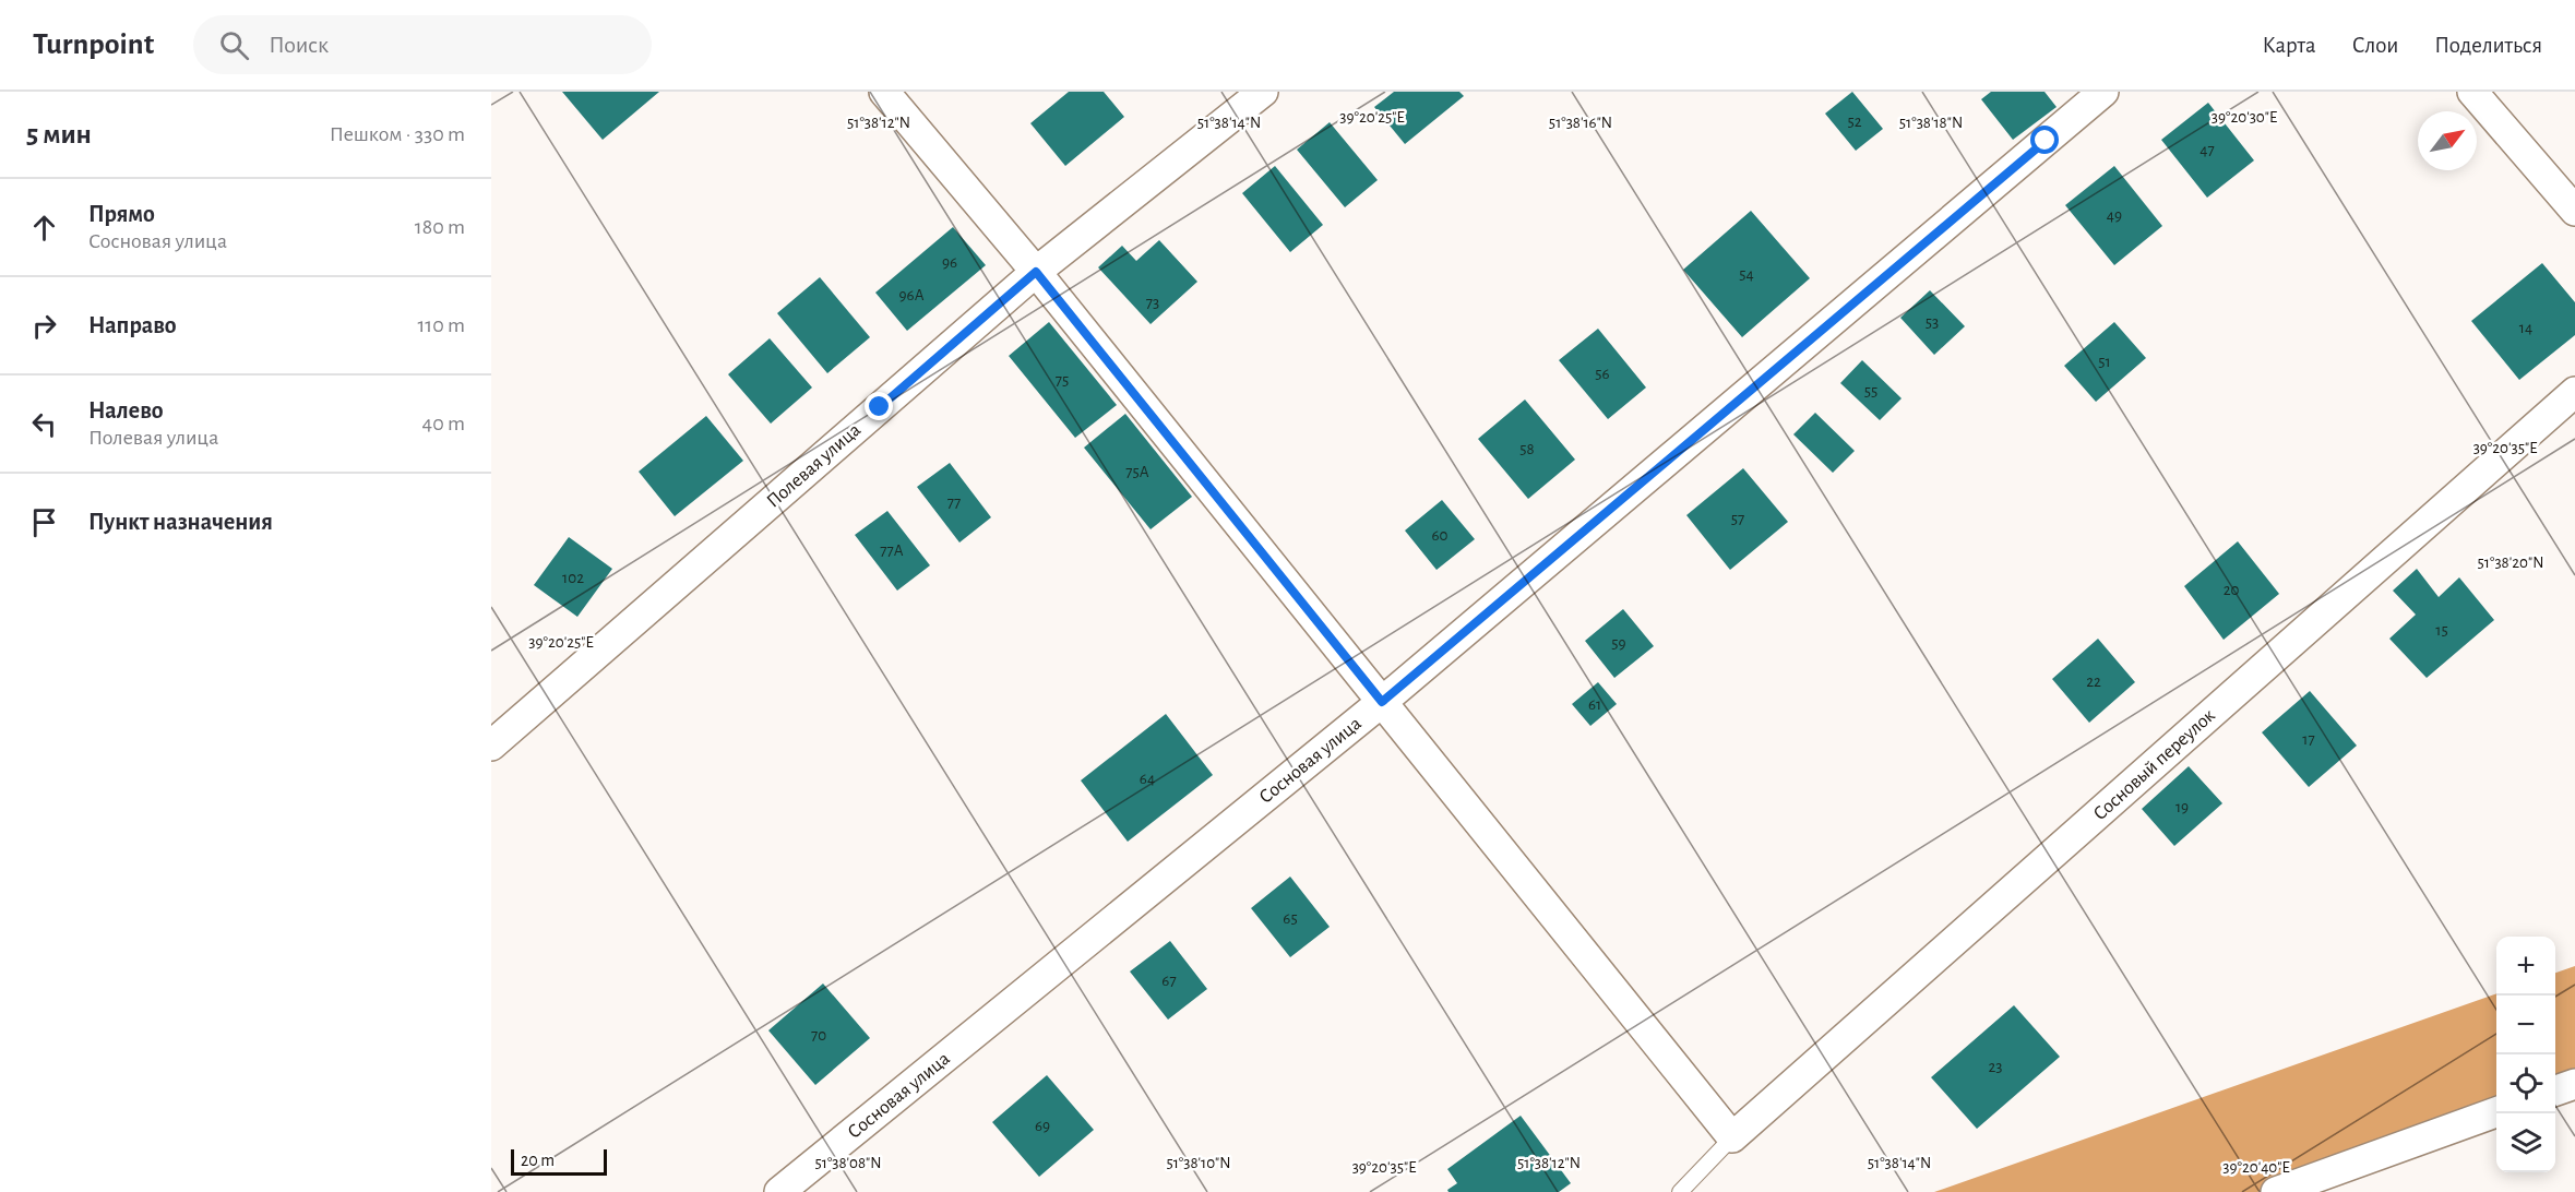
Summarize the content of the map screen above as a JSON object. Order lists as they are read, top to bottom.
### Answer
{
  "streets": {
    "street": ["Полевая улица", "Сосновая улица", "Сосновый переулок"]
  },
  "house_numbers": [
    "52",
    "47",
    "49",
    "96",
    "54",
    "96А",
    "73",
    "53",
    "14",
    "51",
    "56",
    "75",
    "55",
    "58",
    "75А",
    "77",
    "57",
    "60",
    "77А",
    "102",
    "20",
    "15",
    "59",
    "22",
    "61",
    "17",
    "64",
    "19",
    "65",
    "67",
    "70",
    "23",
    "69"
  ],
  "scale_bar": "20 m",
  "north": "top right",
  "page": {
    "header": "Turnpoint",
    "search": "Поиск",
    "nav": ["Карта", "Слои", "Поделиться"],
    "heading": ["5 мин", "Пешком · 330 m"],
    "list": [
      ["Прямо", "Сосновая улица", "180 m"],
      ["Направо", "110 m"],
      ["Налево", "Полевая улица", "40 m"],
      "Пункт назначения"
    ],
    "map_buttons": ["+", "−"],
    "scale": "20 m"
  },
  "coordinates": [
    "39°20'25\"E",
    "39°20'30\"E",
    "51°38'12\"N",
    "51°38'14\"N",
    "51°38'16\"N",
    "51°38'18\"N",
    "39°20'35\"E",
    "51°38'20\"N",
    "51°38'08\"N",
    "51°38'10\"N",
    "39°20'40\"E"
  ]
}
